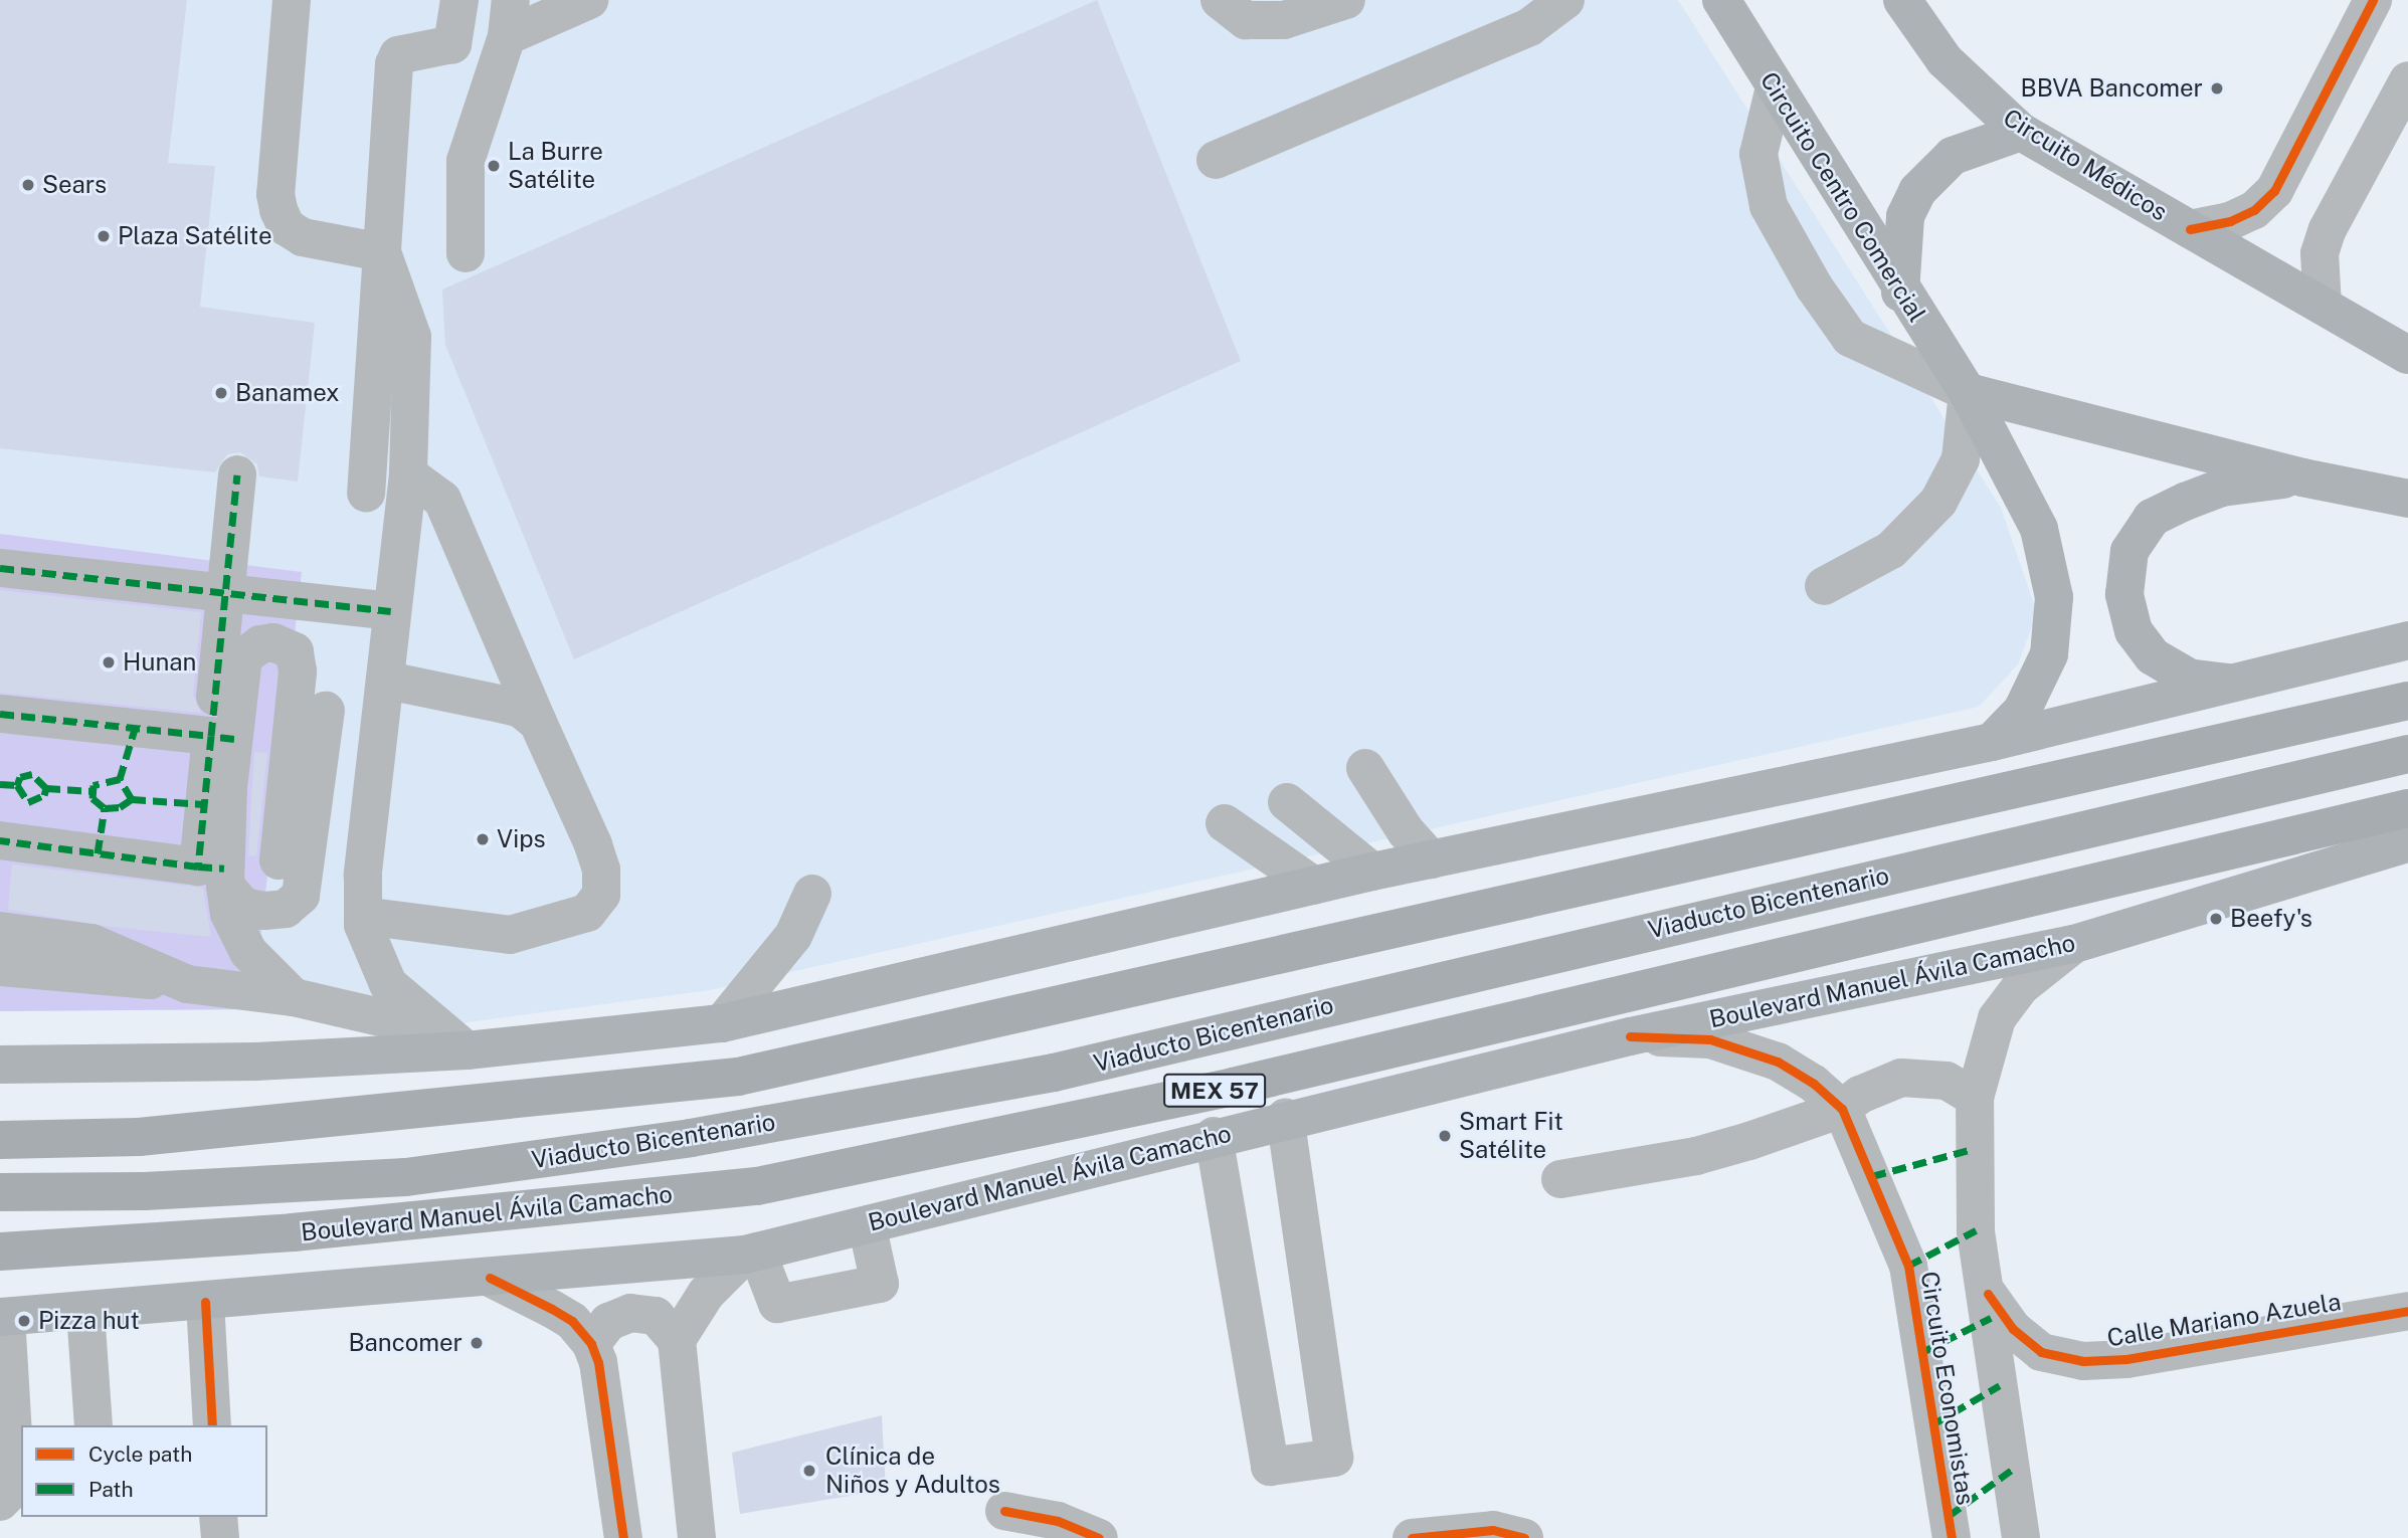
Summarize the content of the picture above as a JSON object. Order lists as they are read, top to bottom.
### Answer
{
  "streets": {
    "highway": ["Viaducto Bicentenario", "Boulevard Manuel Ávila Camacho", "MEX 57"],
    "main road": ["Circuito Médicos", "Circuito Centro Comercial"],
    "street": ["Calle Mariano Azuela", "Circuito Economistas"]
  },
  "crossings": [
    ["Boulevard Manuel Ávila Camacho", "Circuito Economistas"]
  ],
  "places": [
    "BBVA Bancomer",
    "La Burre Satélite",
    "Sears",
    "Plaza Satélite",
    "Banamex",
    "Hunan",
    "Vips",
    "Beefy's",
    "Smart Fit Satélite",
    "Pizza hut",
    "Bancomer",
    "Clínica de Niños y Adultos"
  ],
  "legend": ["Cycle path", "Path"]
}
